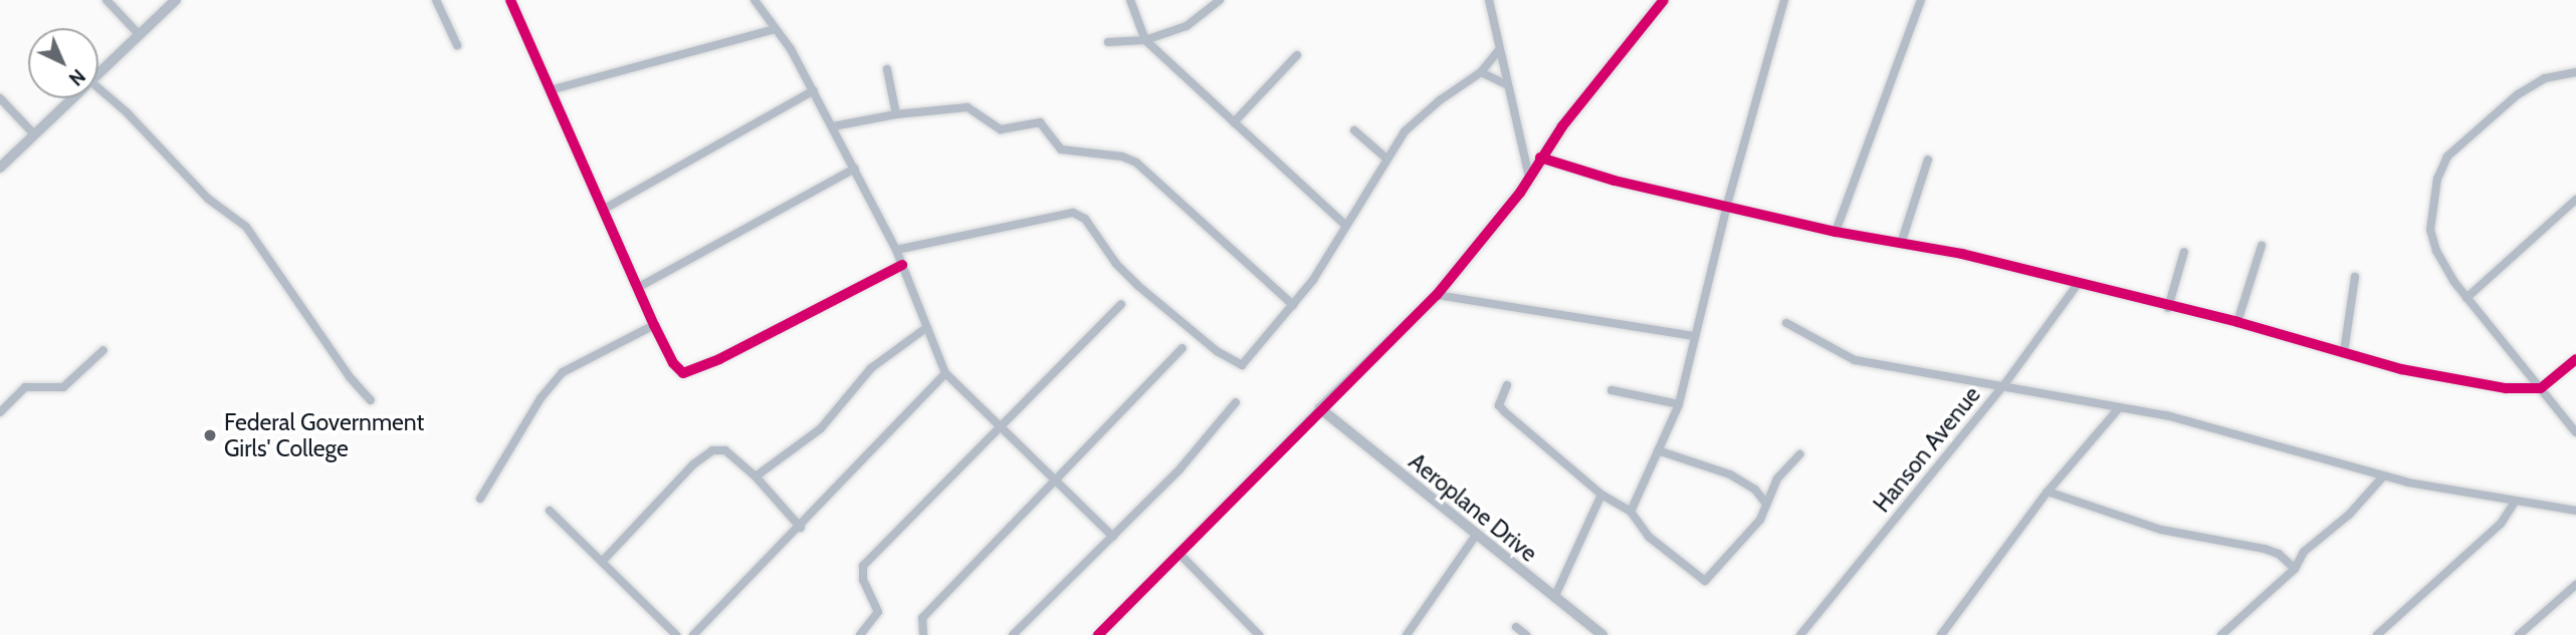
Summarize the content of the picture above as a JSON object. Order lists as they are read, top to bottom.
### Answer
{
  "streets": {
    "street": ["Hanson Avenue", "Aeroplane Drive"]
  },
  "places": ["Federal Government Girls' College"],
  "north": "bottom right"
}
